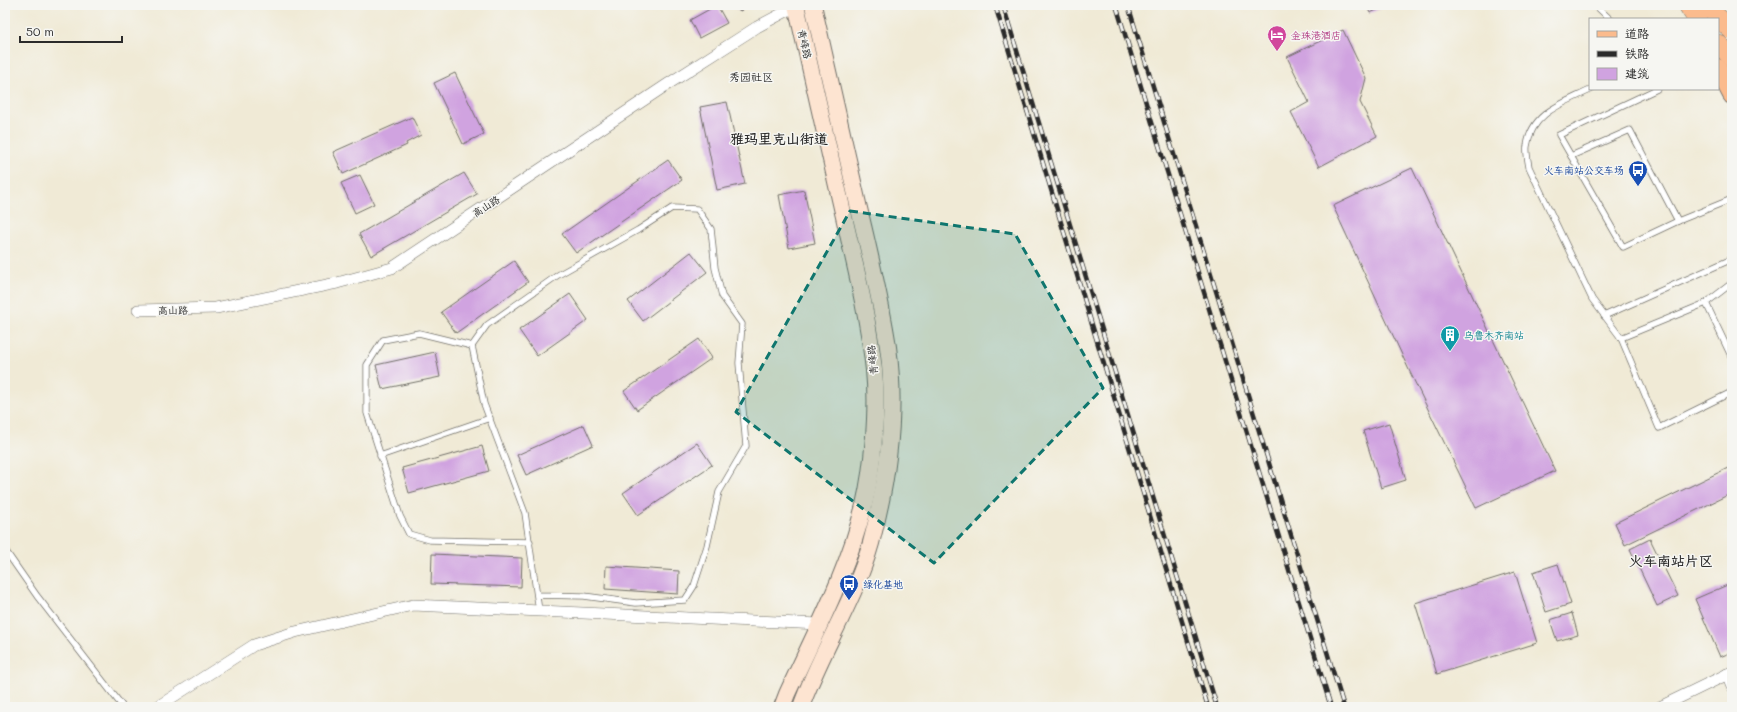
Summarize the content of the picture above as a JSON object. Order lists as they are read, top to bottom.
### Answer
{
  "streets": {
    "main road": ["青峰路"],
    "street": ["高山路"]
  },
  "crossings": [
    ["青峰路", "高山路"]
  ],
  "districts": ["秀园社区", "雅玛里克山街道", "火车南站片区"],
  "places": {
    "hotel": ["金珠港酒店"],
    "bus stop": ["火车南站公交车场", "绿化基地"],
    "building": ["乌鲁木齐南站"]
  },
  "legend": ["道路", "铁路", "建筑"],
  "scale_bar": "50 m"
}
